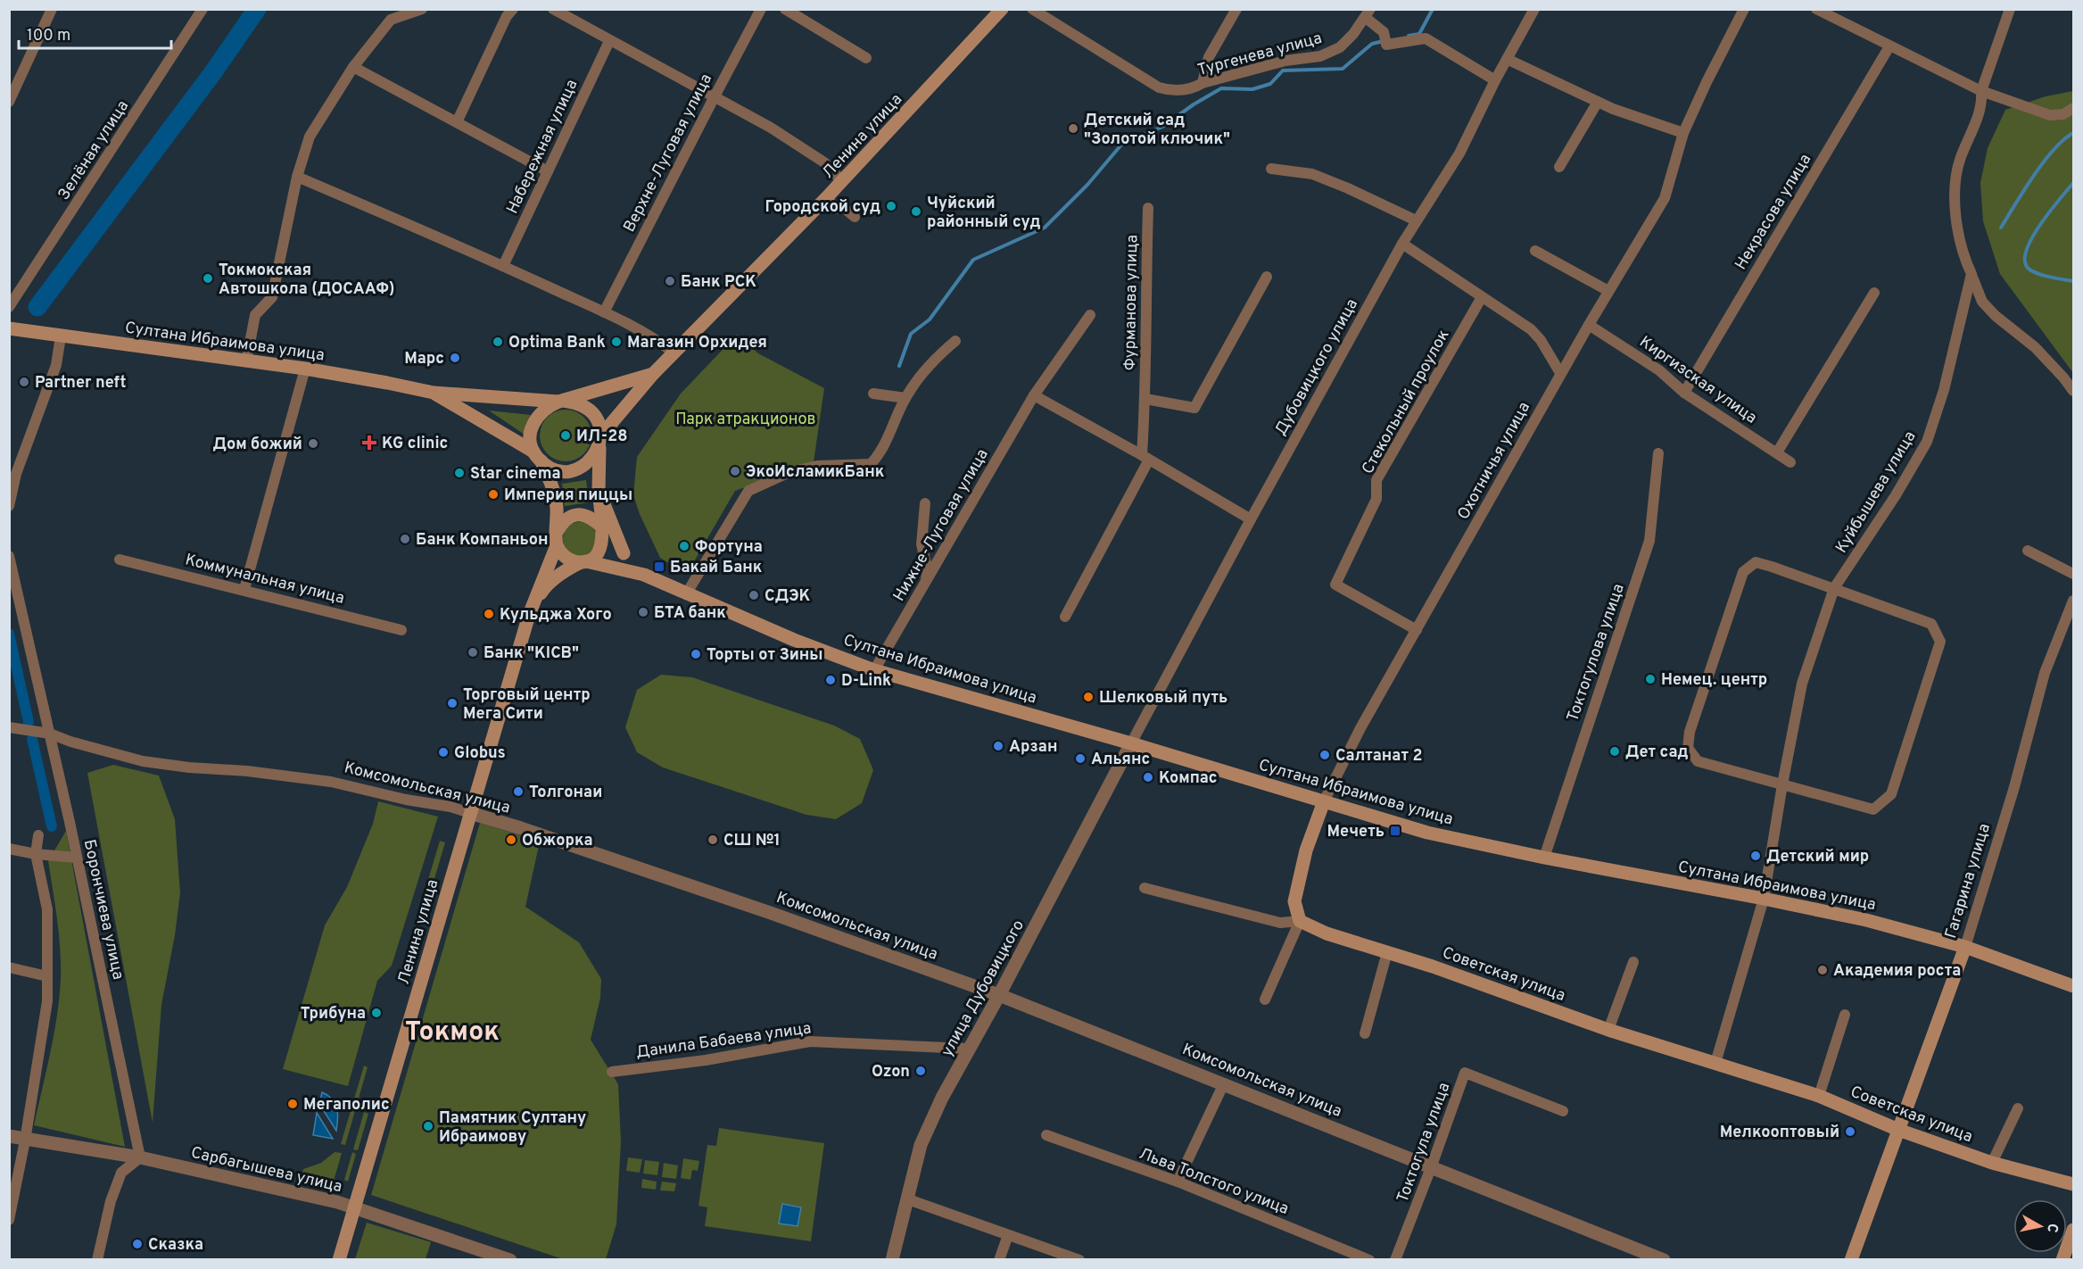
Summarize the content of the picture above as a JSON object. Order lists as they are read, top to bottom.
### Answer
{
  "streets": {
    "main road": [
      "Ленина улица",
      "Султана Ибраимова улица",
      "Гагарина улица",
      "Советская улица"
    ],
    "street": [
      "Тургенева улица",
      "Набережная улица",
      "Зелёная улица",
      "Верхне-Луговая улица",
      "Некрасова улица",
      "Фурманова улица",
      "Дубовицкого улица",
      "Киргизская улица",
      "Стекольный проулок",
      "Охотничья улица",
      "Куйбышева улица",
      "Нижне-Луговая улица",
      "Коммунальная улица",
      "Токтогулова улица",
      "Комсомольская улица",
      "Борончиева улица",
      "улица Дубовицкого",
      "Данила Бабаева улица",
      "Токтогула улица",
      "Сарбагышева улица",
      "Льва Толстого улица"
    ]
  },
  "crossings": [
    ["Ленина улица", "Комсомольская улица"],
    ["Ленина улица", "Сарбагышева улица"],
    ["Некрасова улица", "Киргизская улица"],
    ["Султана Ибраимова улица", "Дубовицкого улица"],
    ["Султана Ибраимова улица", "Охотничья улица"],
    ["Султана Ибраимова улица", "Куйбышева улица"],
    ["Султана Ибраимова улица", "Нижне-Луговая улица"],
    ["Султана Ибраимова улица", "Токтогулова улица"],
    ["Султана Ибраимова улица", "Гагарина улица"],
    ["Султана Ибраимова улица", "улица Дубовицкого"],
    ["Дубовицкого улица", "улица Дубовицкого"],
    ["Киргизская улица", "Охотничья улица"],
    ["Стекольный проулок", "Охотничья улица"],
    ["Куйбышева улица", "Советская улица"],
    ["Комсомольская улица", "Борончиева улица"],
    ["Комсомольская улица", "улица Дубовицкого"],
    ["Комсомольская улица", "Токтогула улица"],
    ["Гагарина улица", "Советская улица"],
    ["Борончиева улица", "Сарбагышева улица"],
    ["улица Дубовицкого", "Данила Бабаева улица"]
  ],
  "districts": ["Токмок"],
  "parks": ["Парк атракционов"],
  "places": {
    "other": [
      "Детский сад \"Золотой ключик\"",
      "Городской суд",
      "Чуйский районный суд",
      "Токмокская Автошкола (ДОСААФ)",
      "Банк РСК",
      "Optima Bank",
      "Магазин Орхидея",
      "Марс",
      "Partner neft",
      "ИЛ-28",
      "Дом божий",
      "ЭкоИсламикБанк",
      "Star cinema",
      "Империя пиццы",
      "Банк Компаньон",
      "Фортуна",
      "СДЭК",
      "БТА банк",
      "Кульджа Хого",
      "Банк \"KICB\"",
      "Торты от Зины",
      "Немец. центр",
      "D-Link",
      "Шелковый путь",
      "Торговый центр Мега Сити",
      "Арзан",
      "Дет сад",
      "Globus",
      "Салтанат 2",
      "Альянс",
      "Компас",
      "Толгонаи",
      "Обжорка",
      "СШ №1",
      "Детский мир",
      "Академия роста",
      "Трибуна",
      "Ozon",
      "Мегаполис",
      "Памятник Султану Ибраимову",
      "Мелкооптовый",
      "Сказка"
    ],
    "health": ["KG clinic"],
    "transit": ["Бакай Банк", "Мечеть"]
  },
  "scale_bar": "100 m",
  "north": "right"
}
